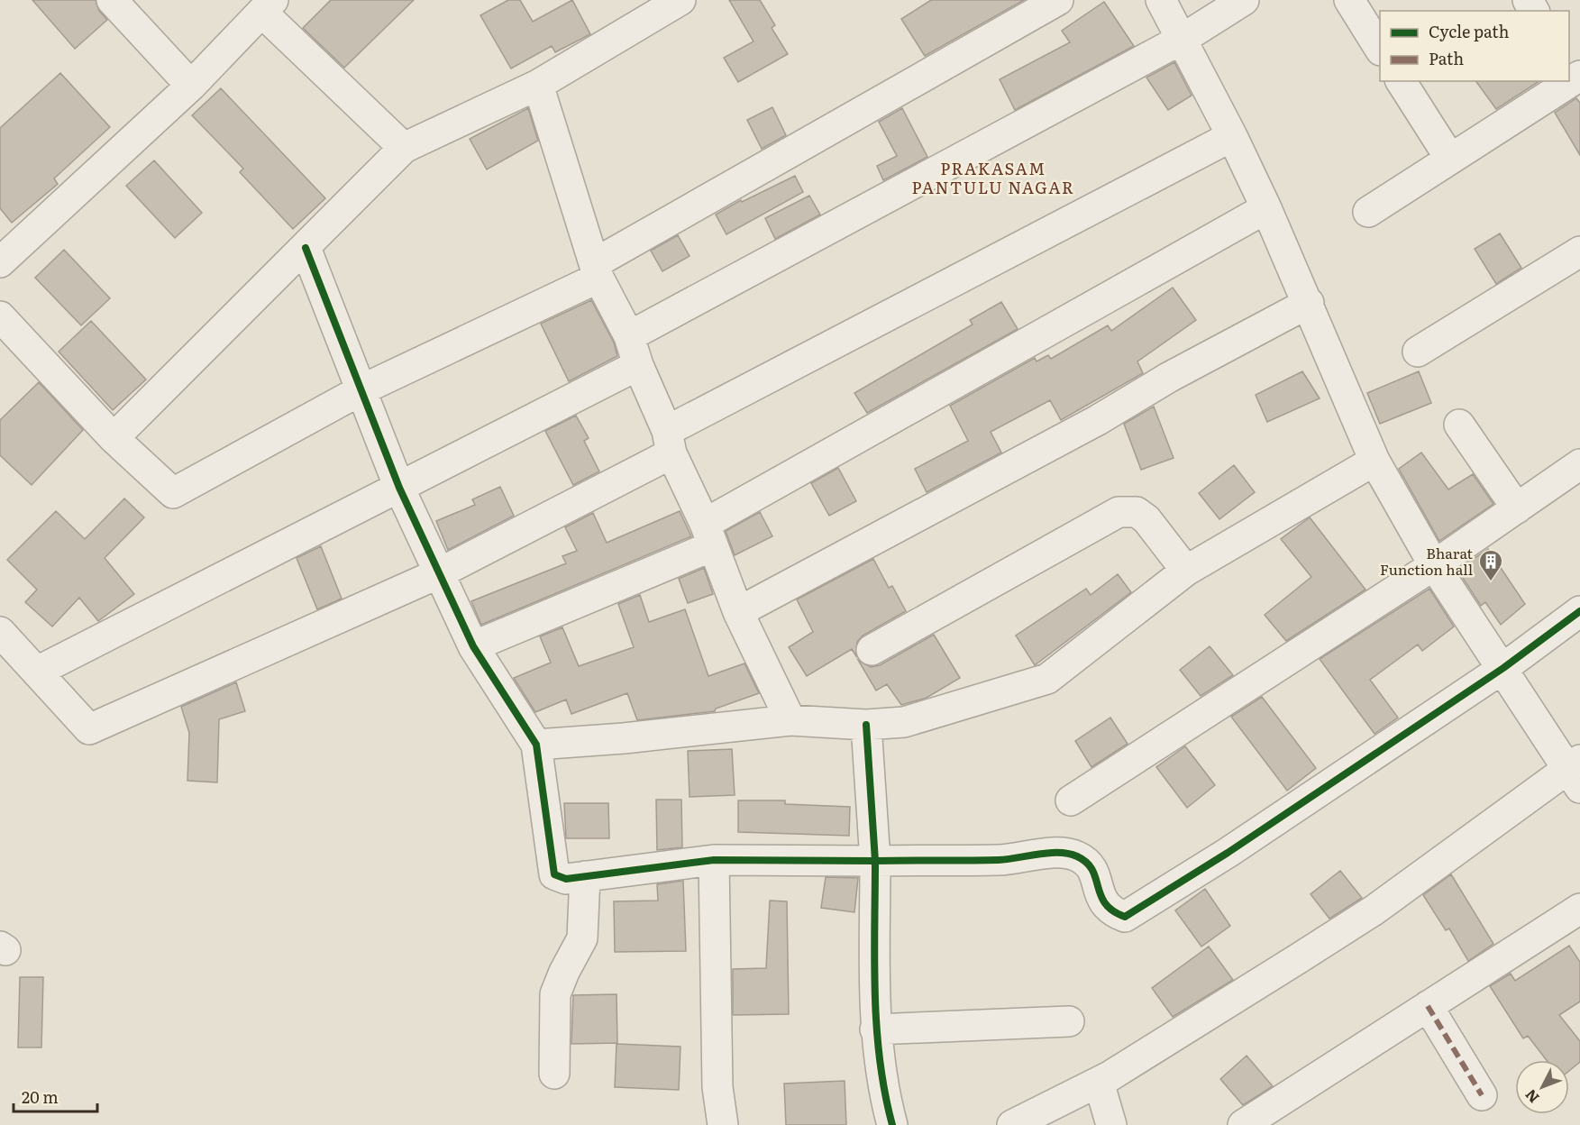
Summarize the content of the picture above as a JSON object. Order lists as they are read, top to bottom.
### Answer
{
  "districts": ["PRAKASAM PANTULU NAGAR"],
  "places": {
    "building": ["Bharat Function hall"]
  },
  "legend": ["Cycle path", "Path"],
  "scale_bar": "20 m",
  "north": "bottom left"
}
